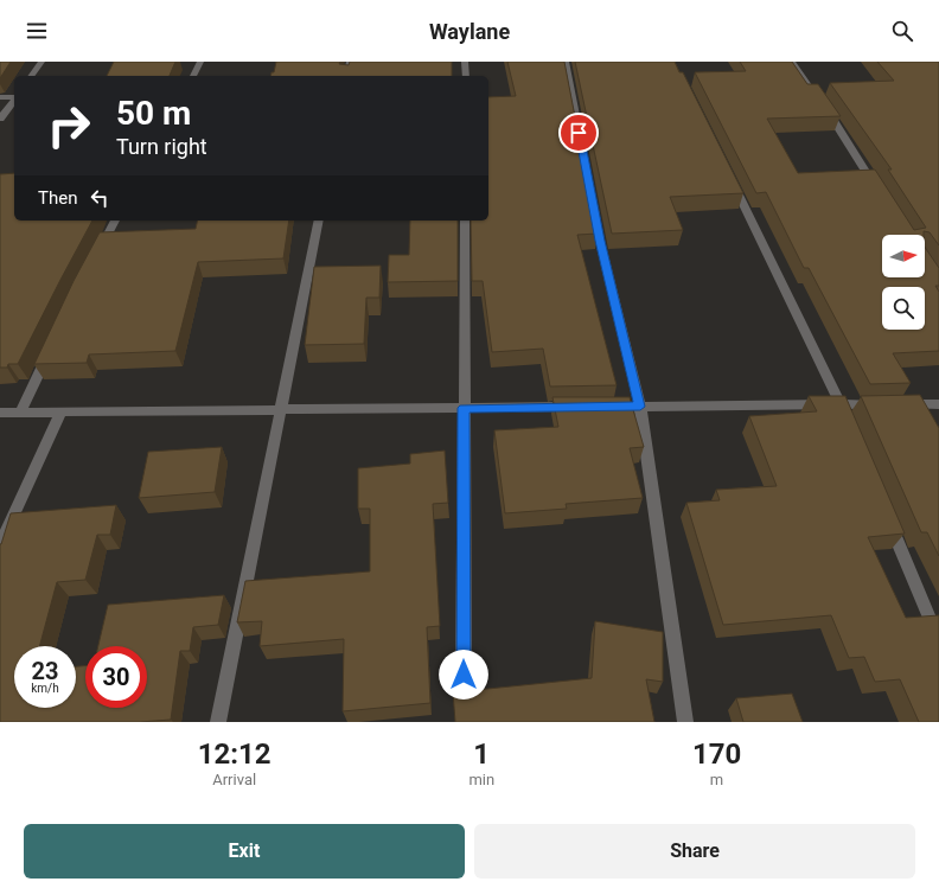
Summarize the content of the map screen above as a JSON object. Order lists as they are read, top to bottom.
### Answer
{
  "north": "right",
  "page": {
    "header": "Waylane",
    "turn": ["50 m", "Turn right"],
    "then": "Then",
    "speed": "23 km/h",
    "limit": "30",
    "eta": [
      "12:12",
      "Arrival",
      "1",
      "min",
      "170",
      "m"
    ],
    "buttons": ["Exit", "Share"]
  }
}
